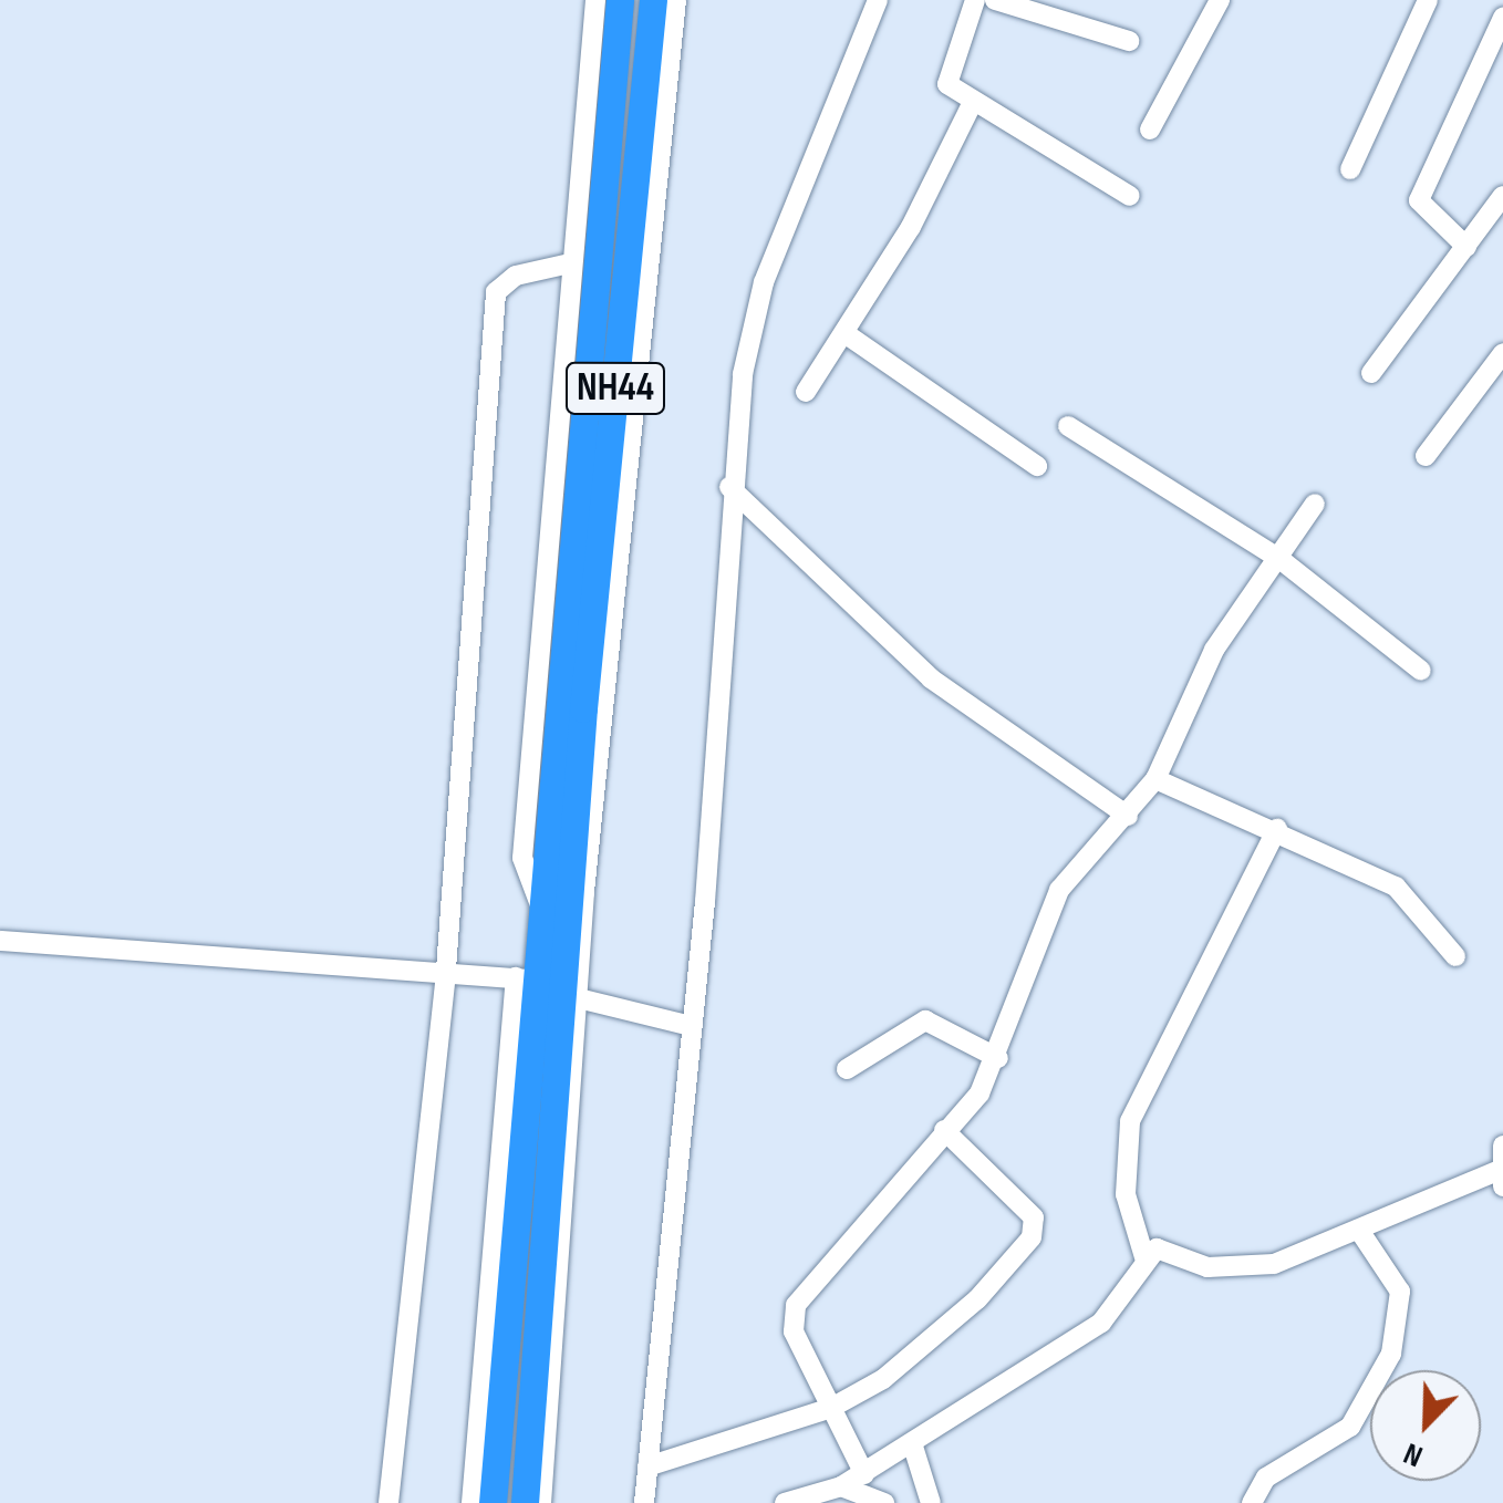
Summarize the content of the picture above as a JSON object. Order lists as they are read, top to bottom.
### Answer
{
  "streets": {
    "highway": ["NH44"]
  },
  "north": "bottom left"
}
